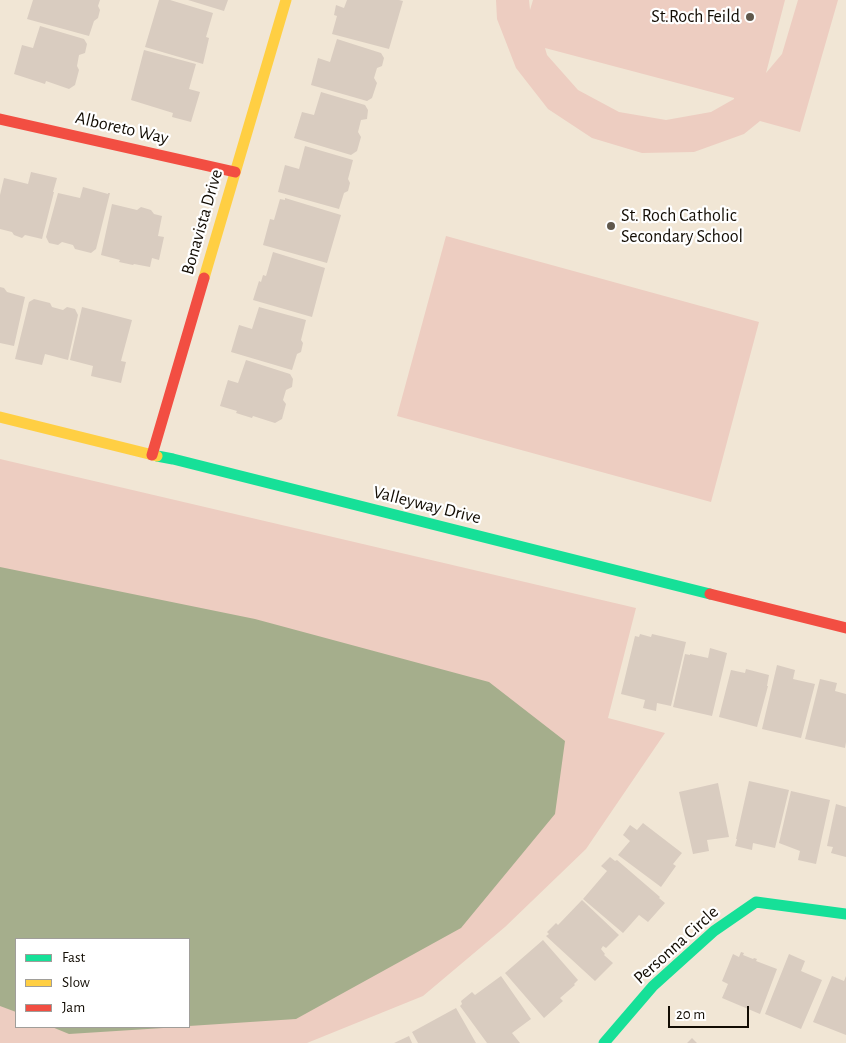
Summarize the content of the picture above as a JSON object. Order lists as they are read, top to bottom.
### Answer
{
  "streets": {
    "street": [
      "Alboreto Way",
      "Bonavista Drive",
      "Valleyway Drive",
      "Personna Circle"
    ]
  },
  "crossings": [
    ["Alboreto Way", "Bonavista Drive"],
    ["Bonavista Drive", "Valleyway Drive"]
  ],
  "places": ["St.Roch Feild", "St. Roch Catholic Secondary School"],
  "legend": ["Fast", "Slow", "Jam"],
  "scale_bar": "20 m"
}
